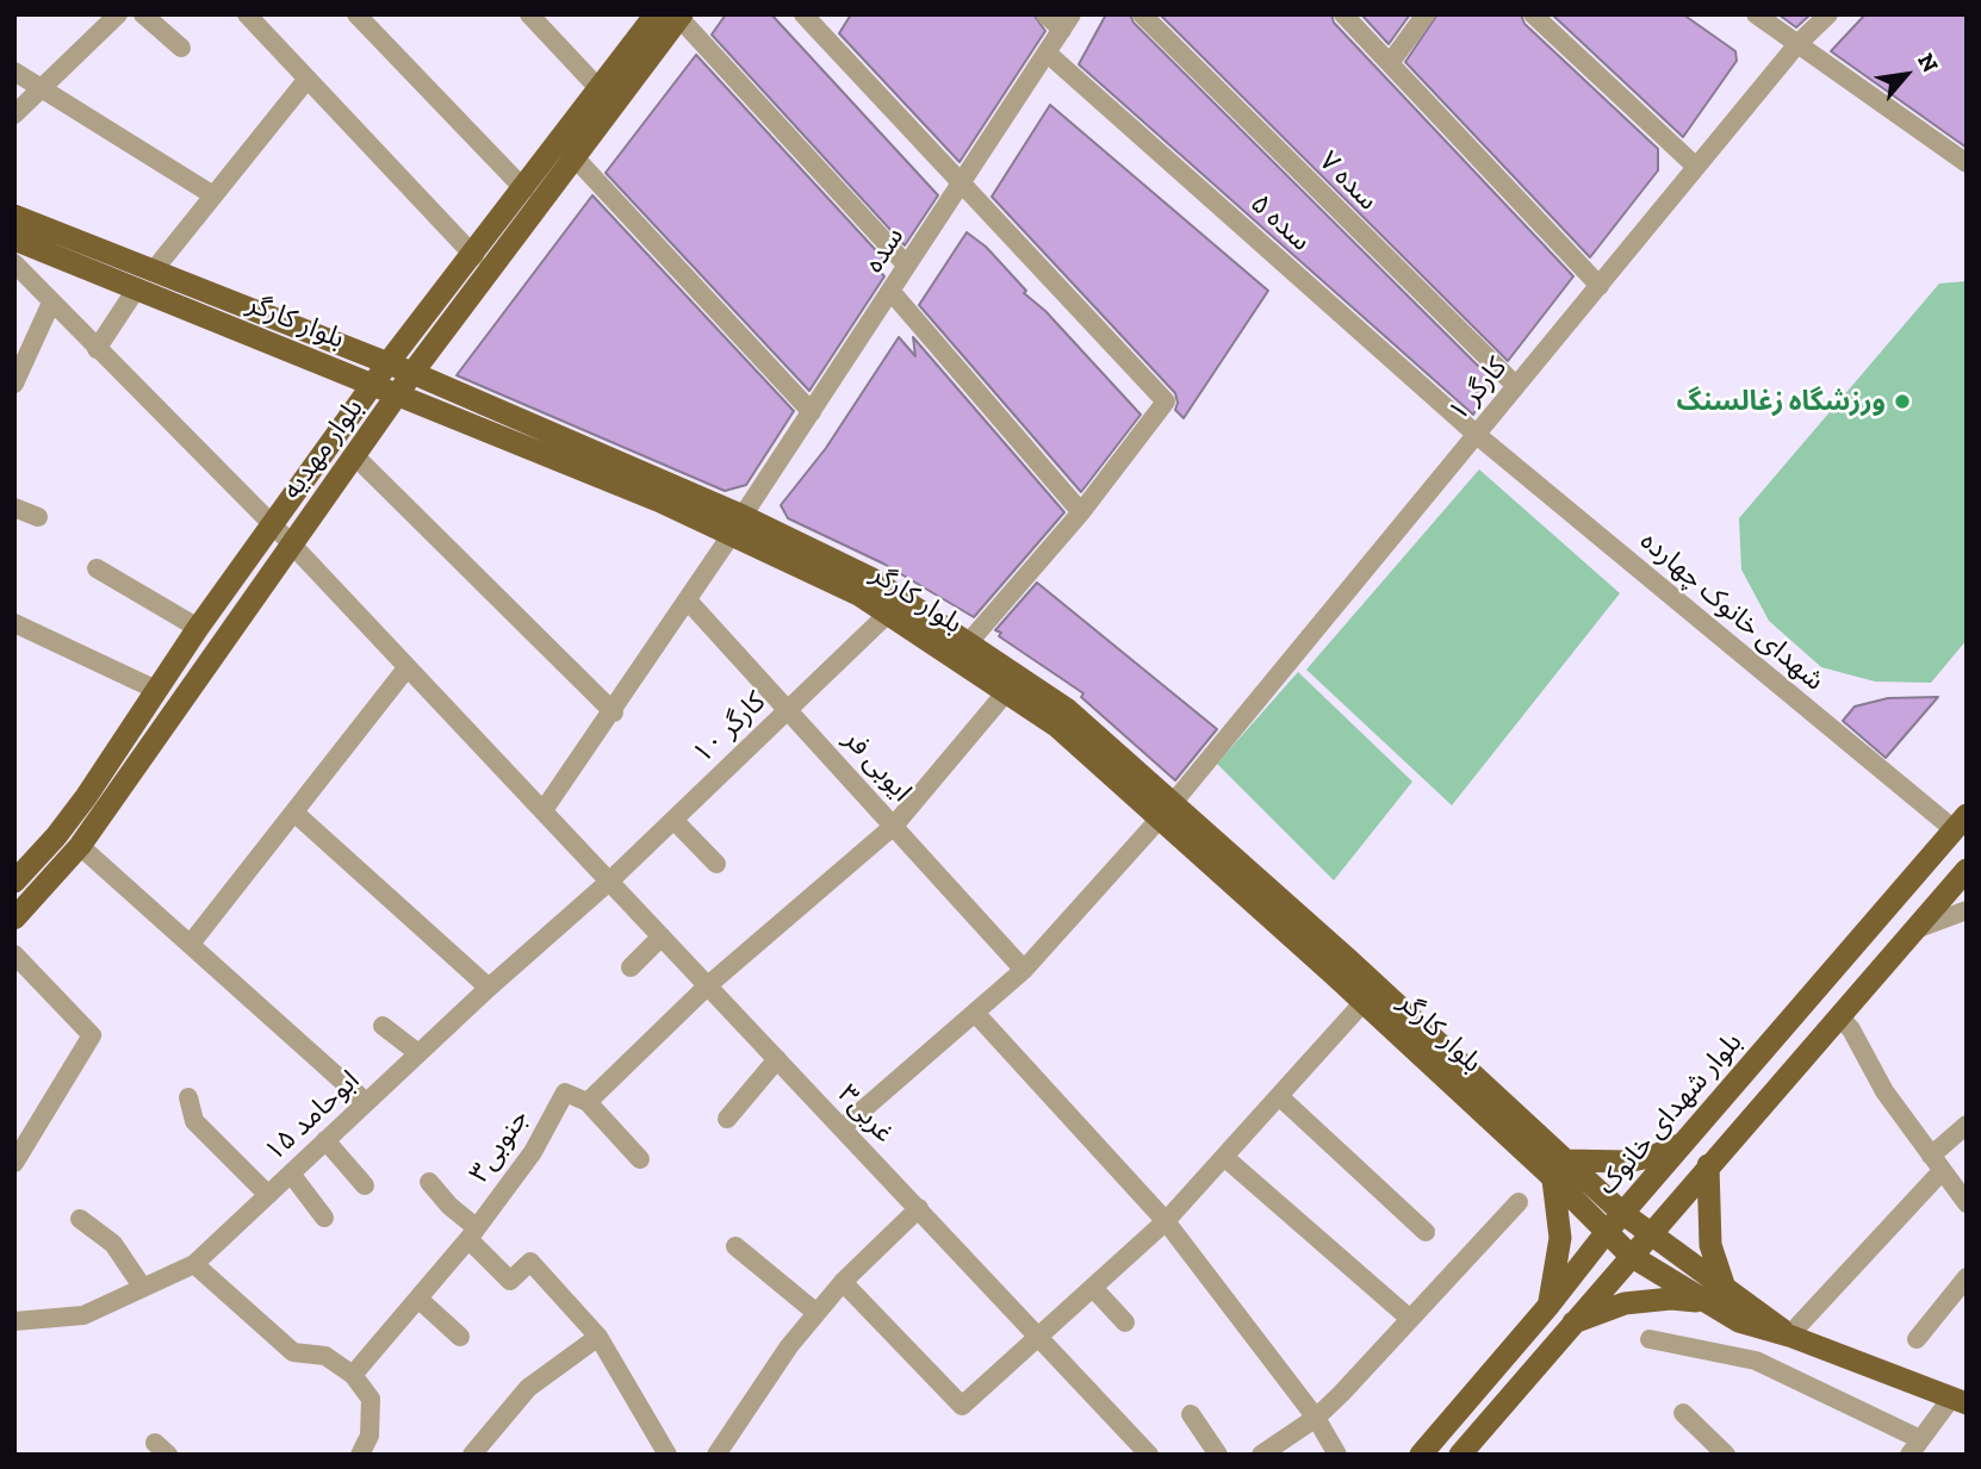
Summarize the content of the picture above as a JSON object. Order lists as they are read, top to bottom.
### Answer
{
  "streets": {
    "main road": ["بلوار کارگر", "بلوار مهدیه", "بلوار شهدای خانوک"],
    "street": [
      "سده ۷",
      "سده ۵",
      "سده",
      "کارگر ۱",
      "شهدای خانوک چهارده",
      "کارگر ۱۰",
      "ایوبی فر",
      "غربی۳",
      "ابوحامد ۱۵",
      "جنوبی۳"
    ]
  },
  "crossings": [
    ["سده ۷", "کارگر ۱"],
    ["سده ۵", "سده"],
    ["سده ۵", "کارگر ۱"],
    ["سده ۵", "شهدای خانوک چهارده"],
    ["سده", "بلوار کارگر"],
    ["بلوار کارگر", "کارگر ۱"],
    ["بلوار کارگر", "بلوار مهدیه"],
    ["بلوار کارگر", "کارگر ۱۰"],
    ["بلوار کارگر", "بلوار شهدای خانوک"],
    ["کارگر ۱", "شهدای خانوک چهارده"],
    ["کارگر ۱", "ایوبی فر"],
    ["کارگر ۱", "غربی۳"],
    ["بلوار مهدیه", "غربی۳"],
    ["شهدای خانوک چهارده", "بلوار شهدای خانوک"],
    ["کارگر ۱۰", "ایوبی فر"],
    ["کارگر ۱۰", "غربی۳"],
    ["کارگر ۱۰", "ابوحامد ۱۵"],
    ["غربی۳", "ابوحامد ۱۵"]
  ],
  "places": ["ورزشگاه زغالسنگ"],
  "north": "top right"
}
